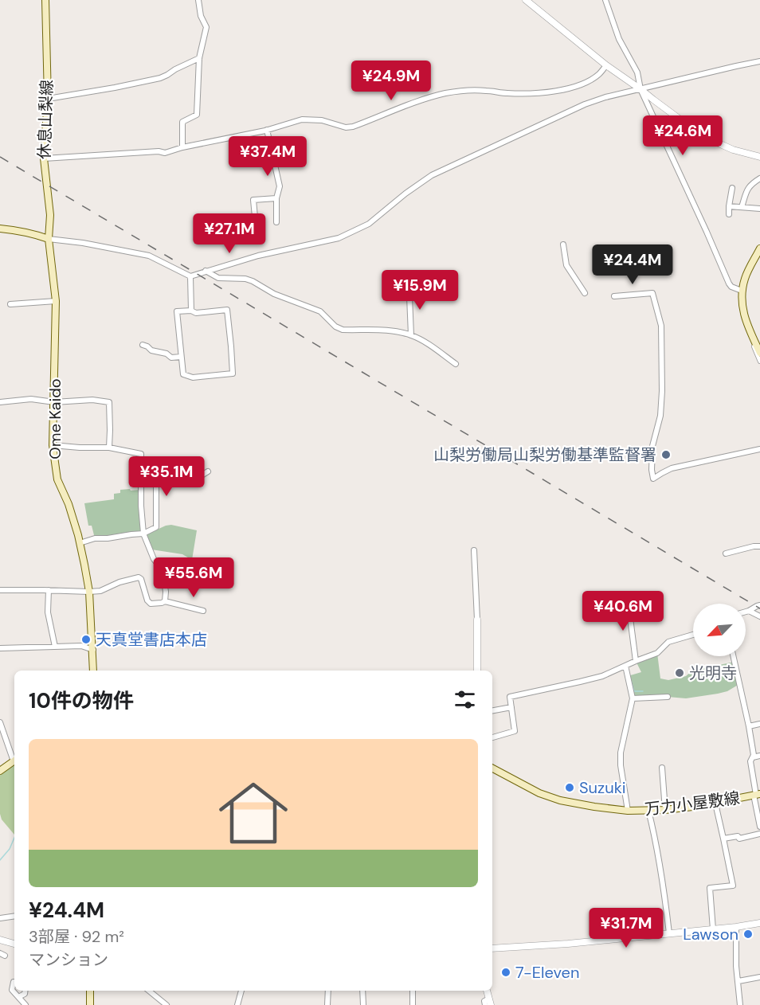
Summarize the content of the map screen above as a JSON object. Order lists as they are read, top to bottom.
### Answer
{
  "streets": {
    "main road": ["休息山梨線", "Ome Kaido", "万力小屋敷線"]
  },
  "crossings": [
    ["休息山梨線", "Ome Kaido"]
  ],
  "places": [
    "山梨労働局山梨労働基準監督署",
    "天真堂書店本店",
    "光明寺",
    "Suzuki",
    "Lawson",
    "7-Eleven"
  ],
  "north": "bottom left",
  "page": {
    "price": [
      "¥24.9M",
      "¥24.6M",
      "¥37.4M",
      "¥27.1M",
      "¥24.4M",
      "¥15.9M",
      "¥35.1M",
      "¥55.6M",
      "¥40.6M",
      "¥31.7M"
    ],
    "heading": "10件の物件",
    "list": [
      {
        "name": "¥24.4M",
        "note": "3部屋 · 92 m² · マンション"
      }
    ]
  }
}
